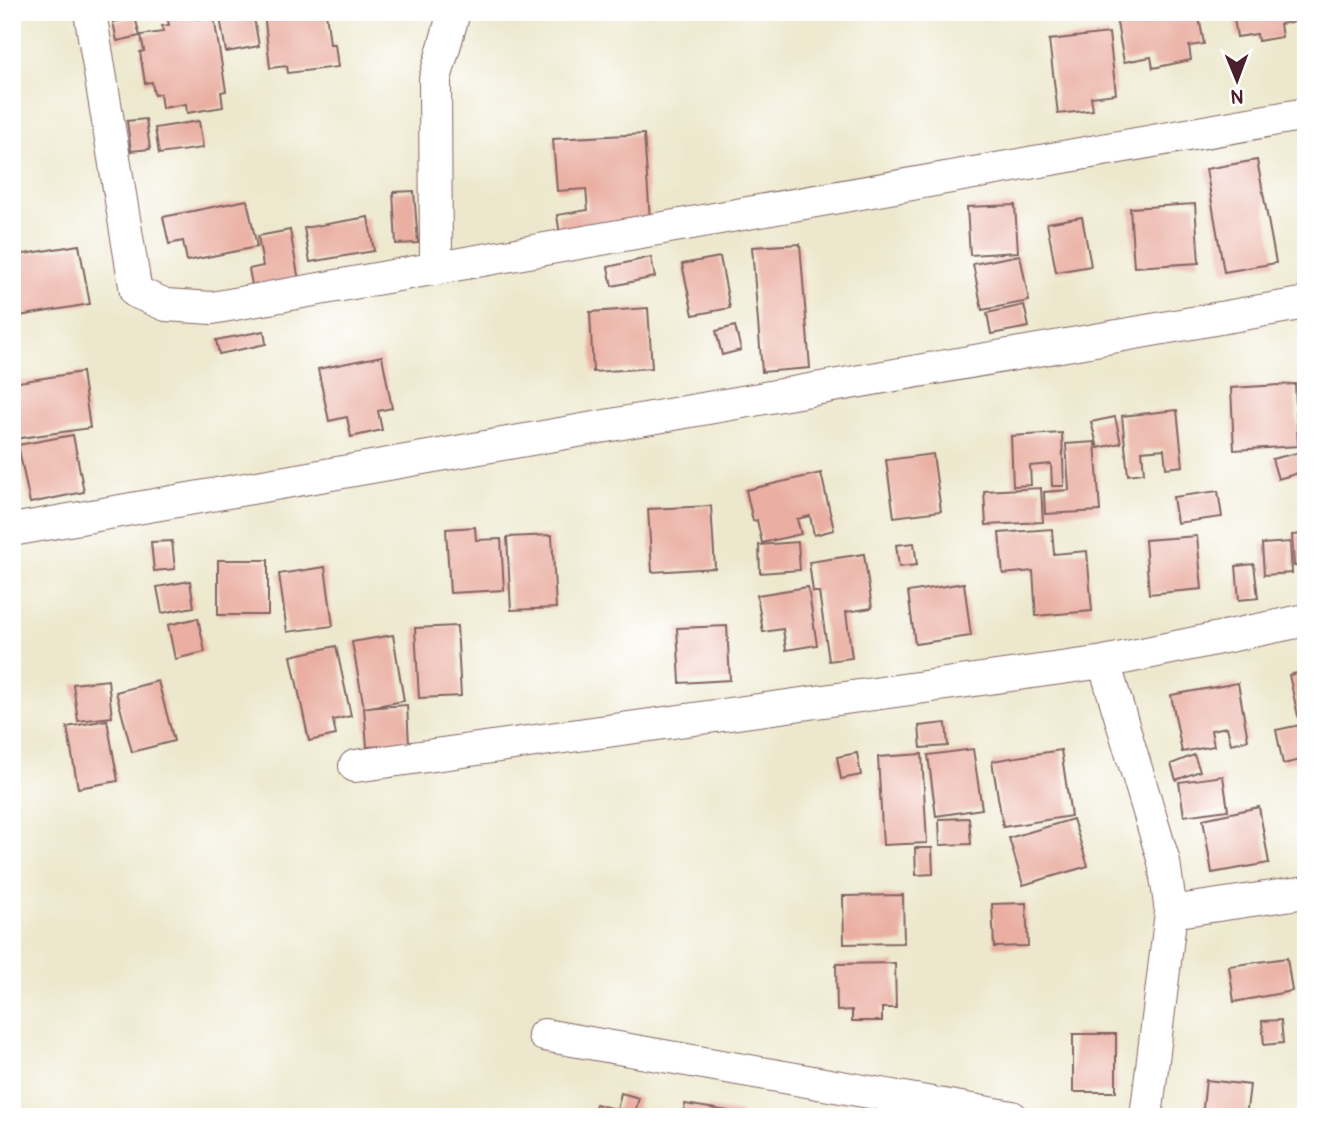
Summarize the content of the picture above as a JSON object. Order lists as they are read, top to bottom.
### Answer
{
  "north": "bottom"
}
